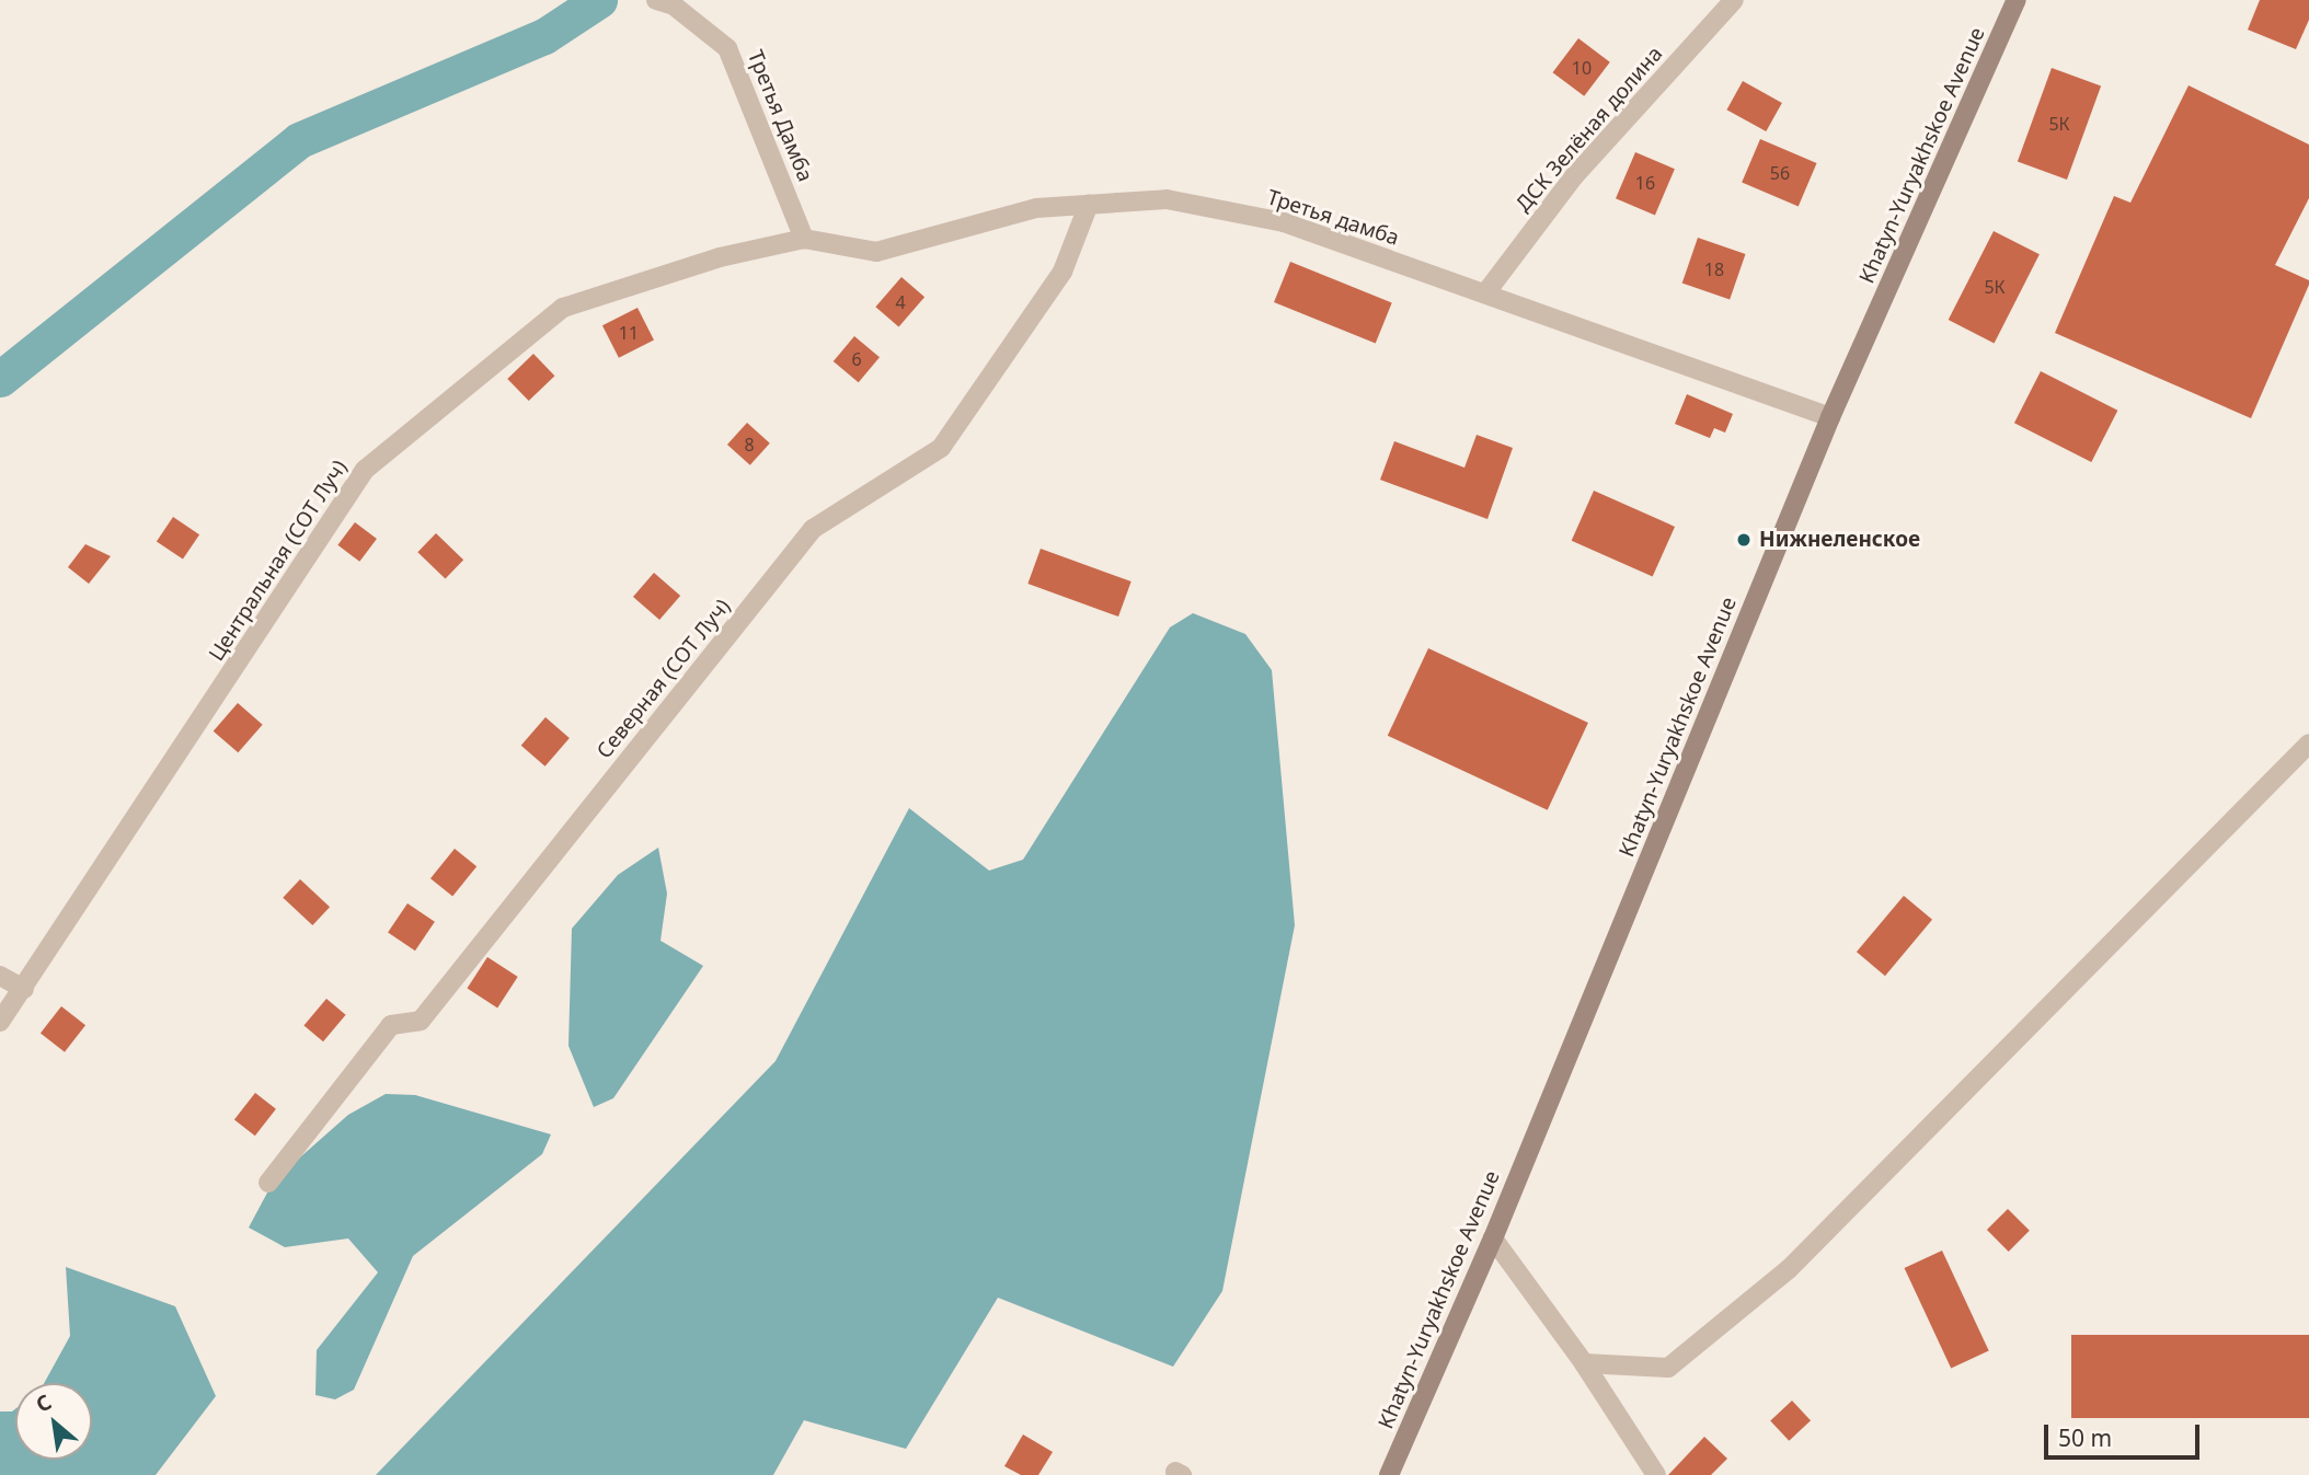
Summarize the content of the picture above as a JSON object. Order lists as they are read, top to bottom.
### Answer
{
  "streets": {
    "main road": ["Khatyn-Yuryakhskoe Avenue"],
    "street": [
      "Третья Дамба",
      "ДСК Зелёная долина",
      "Третья дамба",
      "Центральная (СОТ Луч)",
      "Северная (СОТ Луч)"
    ]
  },
  "crossings": [
    ["Третья Дамба", "Третья дамба"],
    ["Третья Дамба", "Центральная (СОТ Луч)"],
    ["ДСК Зелёная долина", "Третья дамба"],
    ["Khatyn-Yuryakhskoe Avenue", "Третья дамба"],
    ["Третья дамба", "Центральная (СОТ Луч)"],
    ["Третья дамба", "Северная (СОТ Луч)"]
  ],
  "places": ["Нижнеленское"],
  "house_numbers": [
    "10",
    "5К",
    "56",
    "16",
    "18",
    "5К",
    "4",
    "11",
    "6",
    "8"
  ],
  "scale_bar": "50 m",
  "north": "top left"
}
